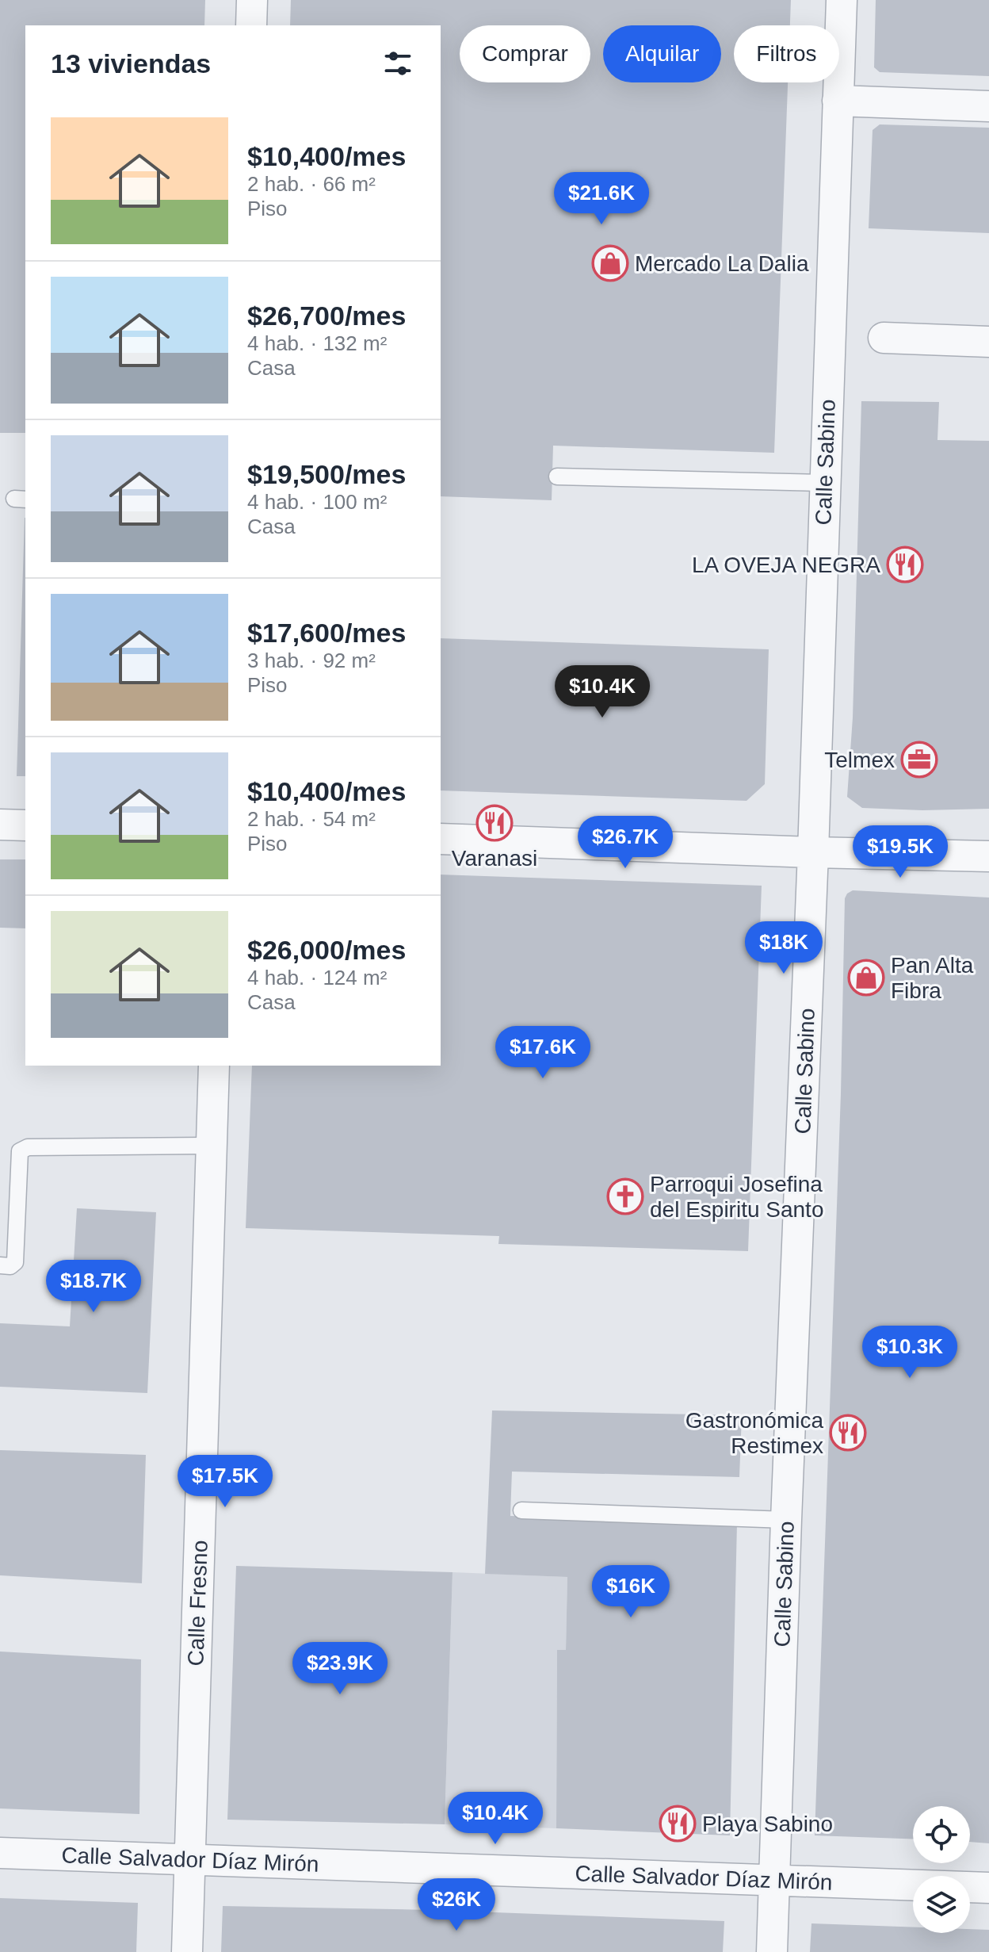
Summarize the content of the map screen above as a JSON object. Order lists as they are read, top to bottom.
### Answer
{
  "streets": {
    "street": ["Calle Sabino", "Calle Fresno", "Calle Salvador Díaz Mirón"]
  },
  "crossings": [
    ["Calle Sabino", "Calle Salvador Díaz Mirón"],
    ["Calle Fresno", "Calle Salvador Díaz Mirón"]
  ],
  "places": {
    "shop": ["Mercado La Dalia", "Pan Alta Fibra"],
    "restaurant": [
      "LA OVEJA NEGRA",
      "Varanasi",
      "Gastronómica Restimex",
      "Playa Sabino"
    ],
    "office": ["Telmex"],
    "church": ["Parroqui Josefina del Espiritu Santo"]
  },
  "page": {
    "chip": ["Comprar", "Alquilar", "Filtros"],
    "heading": "13 viviendas",
    "list": [
      {
        "name": "$10,400/mes",
        "note": "2 hab. · 66 m² · Piso"
      },
      {
        "name": "$26,700/mes",
        "note": "4 hab. · 132 m² · Casa"
      },
      {
        "name": "$19,500/mes",
        "note": "4 hab. · 100 m² · Casa"
      },
      {
        "name": "$17,600/mes",
        "note": "3 hab. · 92 m² · Piso"
      },
      {
        "name": "$10,400/mes",
        "note": "2 hab. · 54 m² · Piso"
      },
      {
        "name": "$26,000/mes",
        "note": "4 hab. · 124 m² · Casa"
      }
    ],
    "price": [
      "$21.6K",
      "$10.4K",
      "$26.7K",
      "$19.5K",
      "$18K",
      "$17.6K",
      "$18.7K",
      "$10.3K",
      "$17.5K",
      "$16K",
      "$23.9K",
      "$10.4K",
      "$26K"
    ]
  }
}
